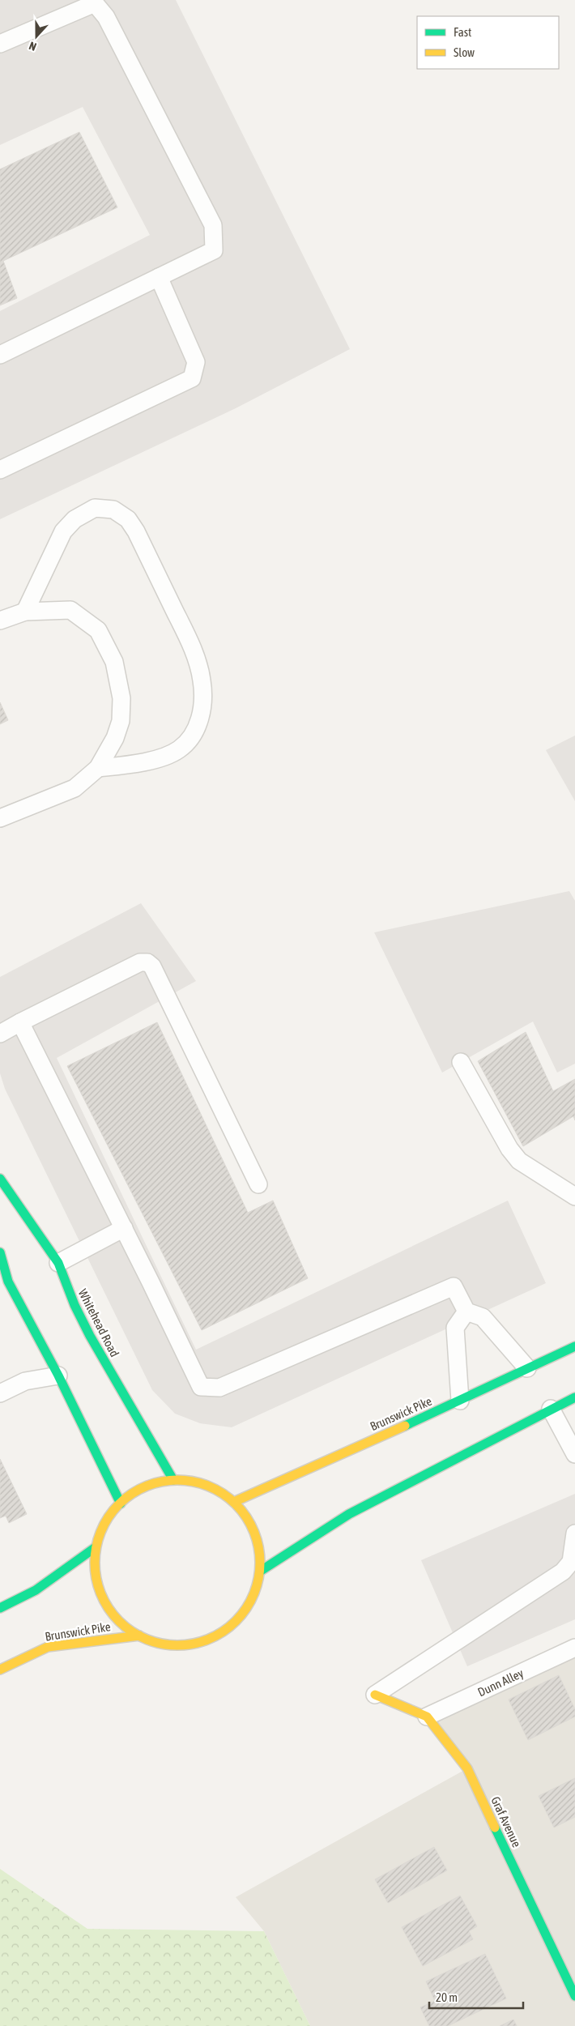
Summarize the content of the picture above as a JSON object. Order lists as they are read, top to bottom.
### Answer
{
  "streets": {
    "main road": ["Whitehead Road", "Brunswick Pike", "Graf Avenue"],
    "lane": ["Dunn Alley"]
  },
  "crossings": [
    ["Dunn Alley", "Graf Avenue"]
  ],
  "legend": ["Fast", "Slow"],
  "scale_bar": "20 m",
  "north": "bottom"
}
